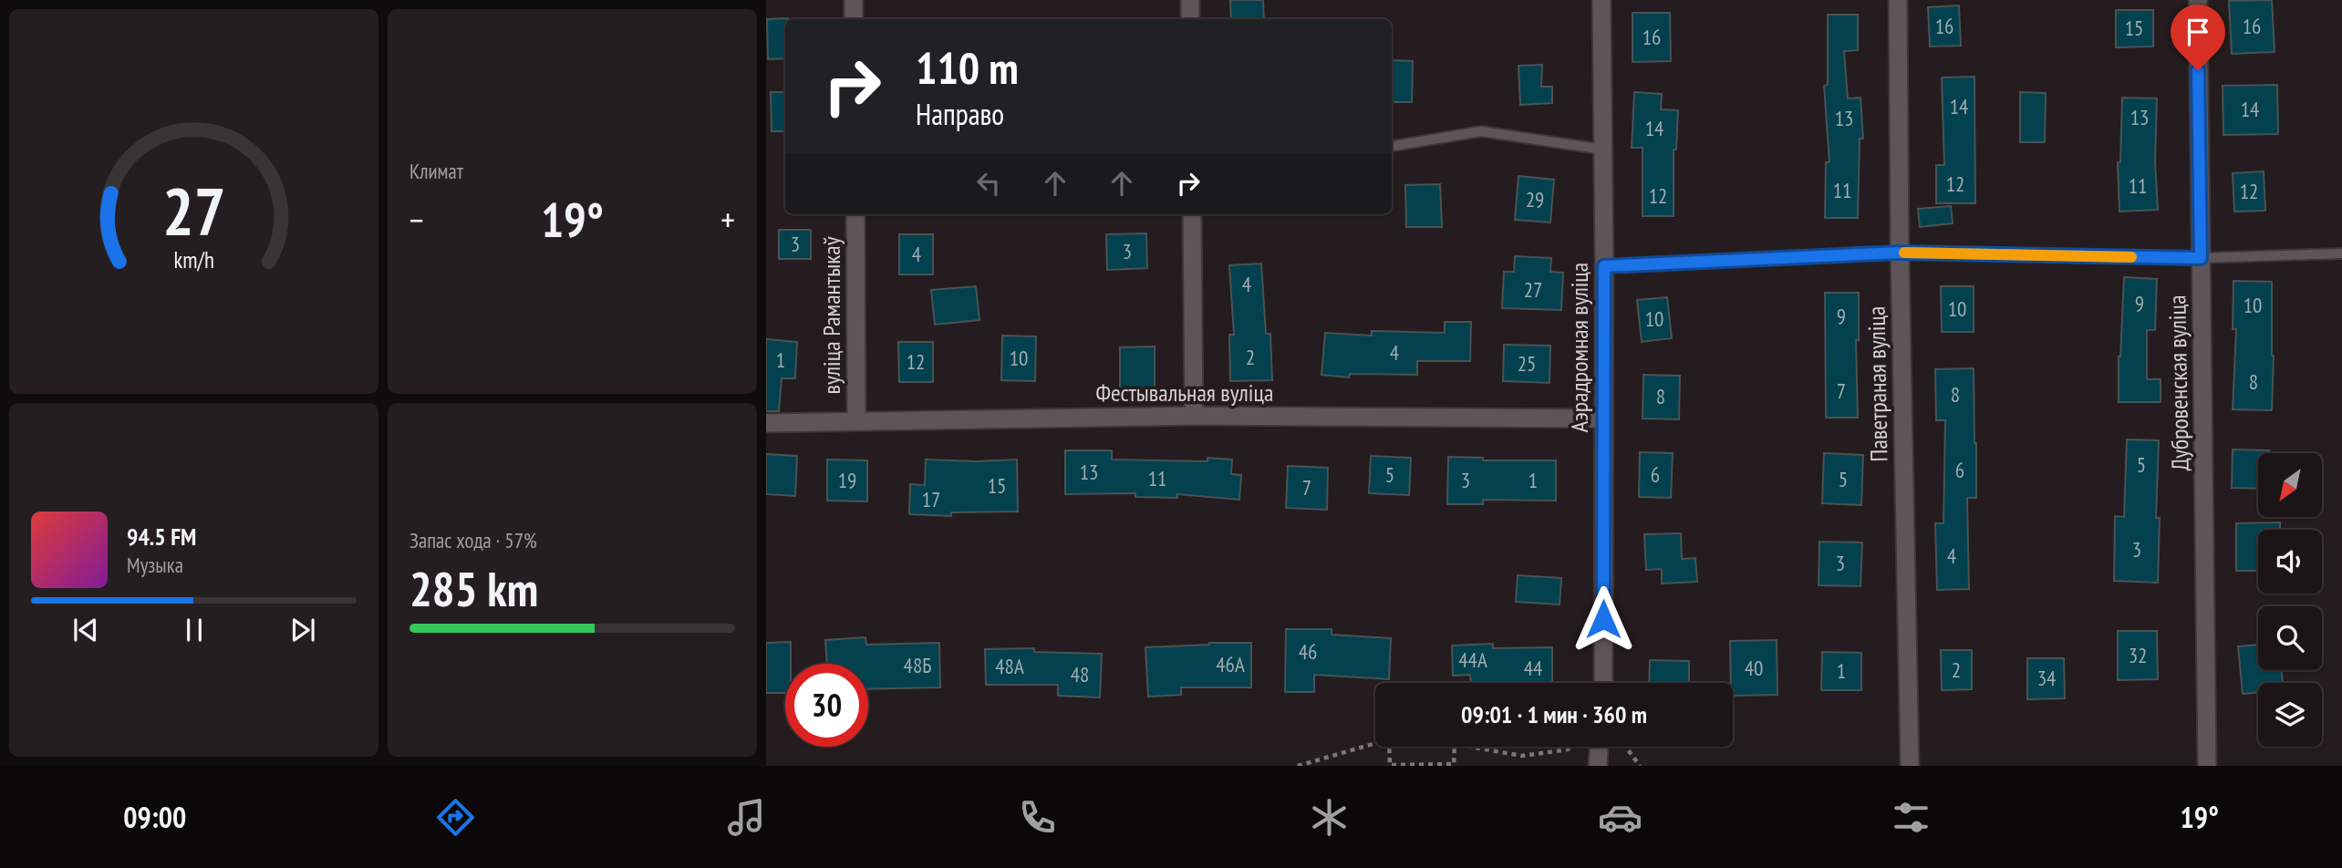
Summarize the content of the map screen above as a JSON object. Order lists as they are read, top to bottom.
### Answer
{
  "streets": {
    "street": [
      "вуліца Рамантыкаў",
      "Аэрадромная вуліца",
      "Дубровенская вуліца",
      "Паветраная вуліца",
      "Фестывальная вуліца"
    ]
  },
  "crossings": [
    ["вуліца Рамантыкаў", "Фестывальная вуліца"],
    ["Аэрадромная вуліца", "Фестывальная вуліца"]
  ],
  "house_numbers": [
    "16",
    "16",
    "15",
    "16",
    "14",
    "14",
    "13",
    "13",
    "14",
    "12",
    "11",
    "11",
    "12",
    "12",
    "29",
    "3",
    "3",
    "4",
    "4",
    "27",
    "9",
    "10",
    "10",
    "9",
    "10",
    "4",
    "2",
    "10",
    "1",
    "12",
    "25",
    "8",
    "7",
    "8",
    "8",
    "5",
    "6",
    "13",
    "5",
    "6",
    "11",
    "5",
    "19",
    "3",
    "1",
    "15",
    "7",
    "17",
    "3",
    "4",
    "3",
    "46",
    "32",
    "44А",
    "46А",
    "48Б",
    "48А",
    "44",
    "40",
    "2",
    "1",
    "48",
    "34"
  ],
  "north": "bottom left",
  "page": {
    "tile": [
      "Климат",
      ["Запас хода · 57%", "285 km"]
    ],
    "turn": ["110 m", "Направо"],
    "heat": ["−", "19°", "+"],
    "song": ["94.5 FM", "Музыка"],
    "limit": "30",
    "trip": "09:01 · 1 мин · 360 m",
    "tabs": ["09:00", "19°"],
    "gauge": ["27", "km/h"]
  }
}
